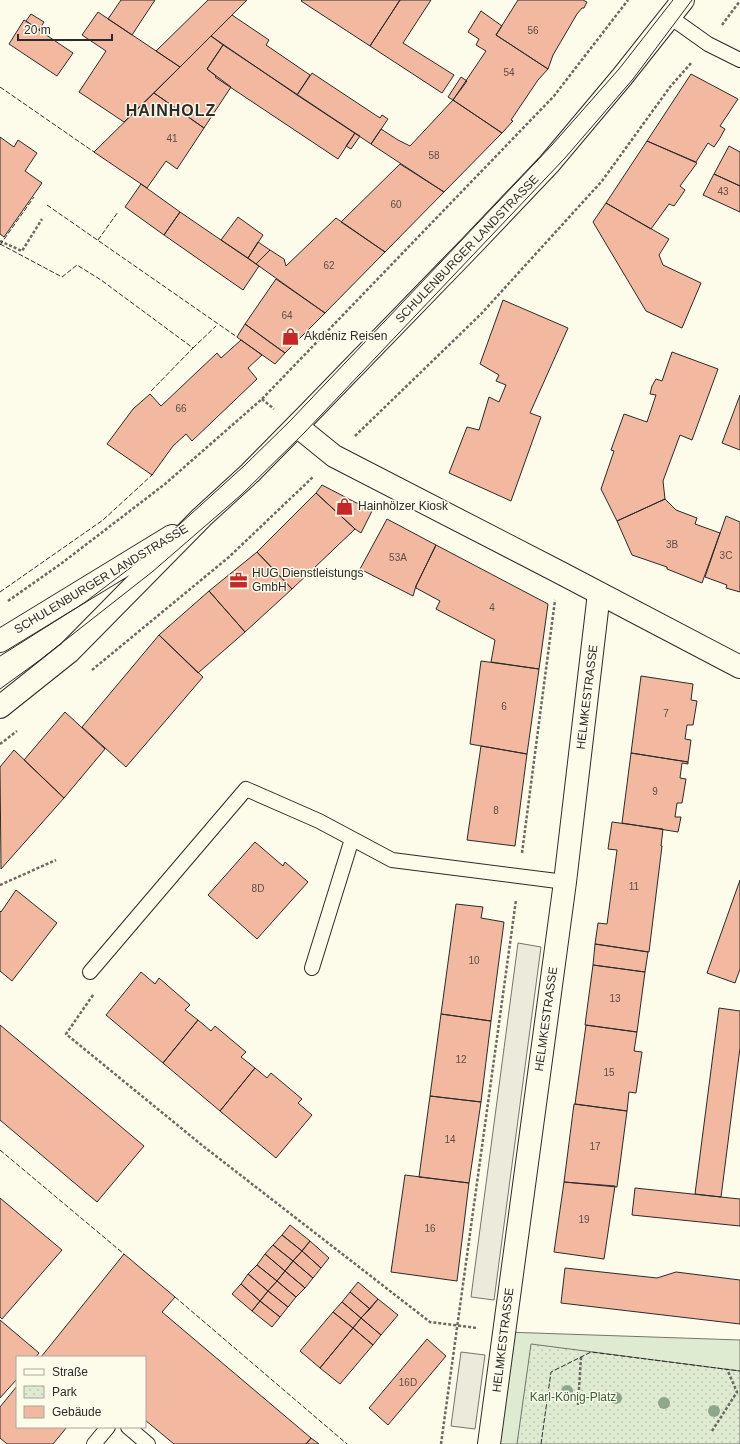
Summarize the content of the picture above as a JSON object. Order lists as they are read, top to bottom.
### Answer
{
  "streets": {
    "street": ["SCHULENBURGER LANDSTRASSE", "HELMKESTRASSE"]
  },
  "districts": ["HAINHOLZ"],
  "parks": ["Karl-König-Platz"],
  "places": {
    "shop": ["Akdeniz Reisen", "Hainhölzer Kiosk"],
    "office": ["HUG Dienstleistungs GmbH"]
  },
  "house_numbers": [
    "56",
    "54",
    "41",
    "58",
    "43",
    "60",
    "62",
    "64",
    "66",
    "3B",
    "3C",
    "53A",
    "4",
    "6",
    "7",
    "9",
    "8",
    "11",
    "8D",
    "10",
    "13",
    "12",
    "15",
    "14",
    "17",
    "19",
    "16",
    "16D"
  ],
  "legend": ["Straße", "Park", "Gebäude"],
  "scale_bar": "20 m"
}
